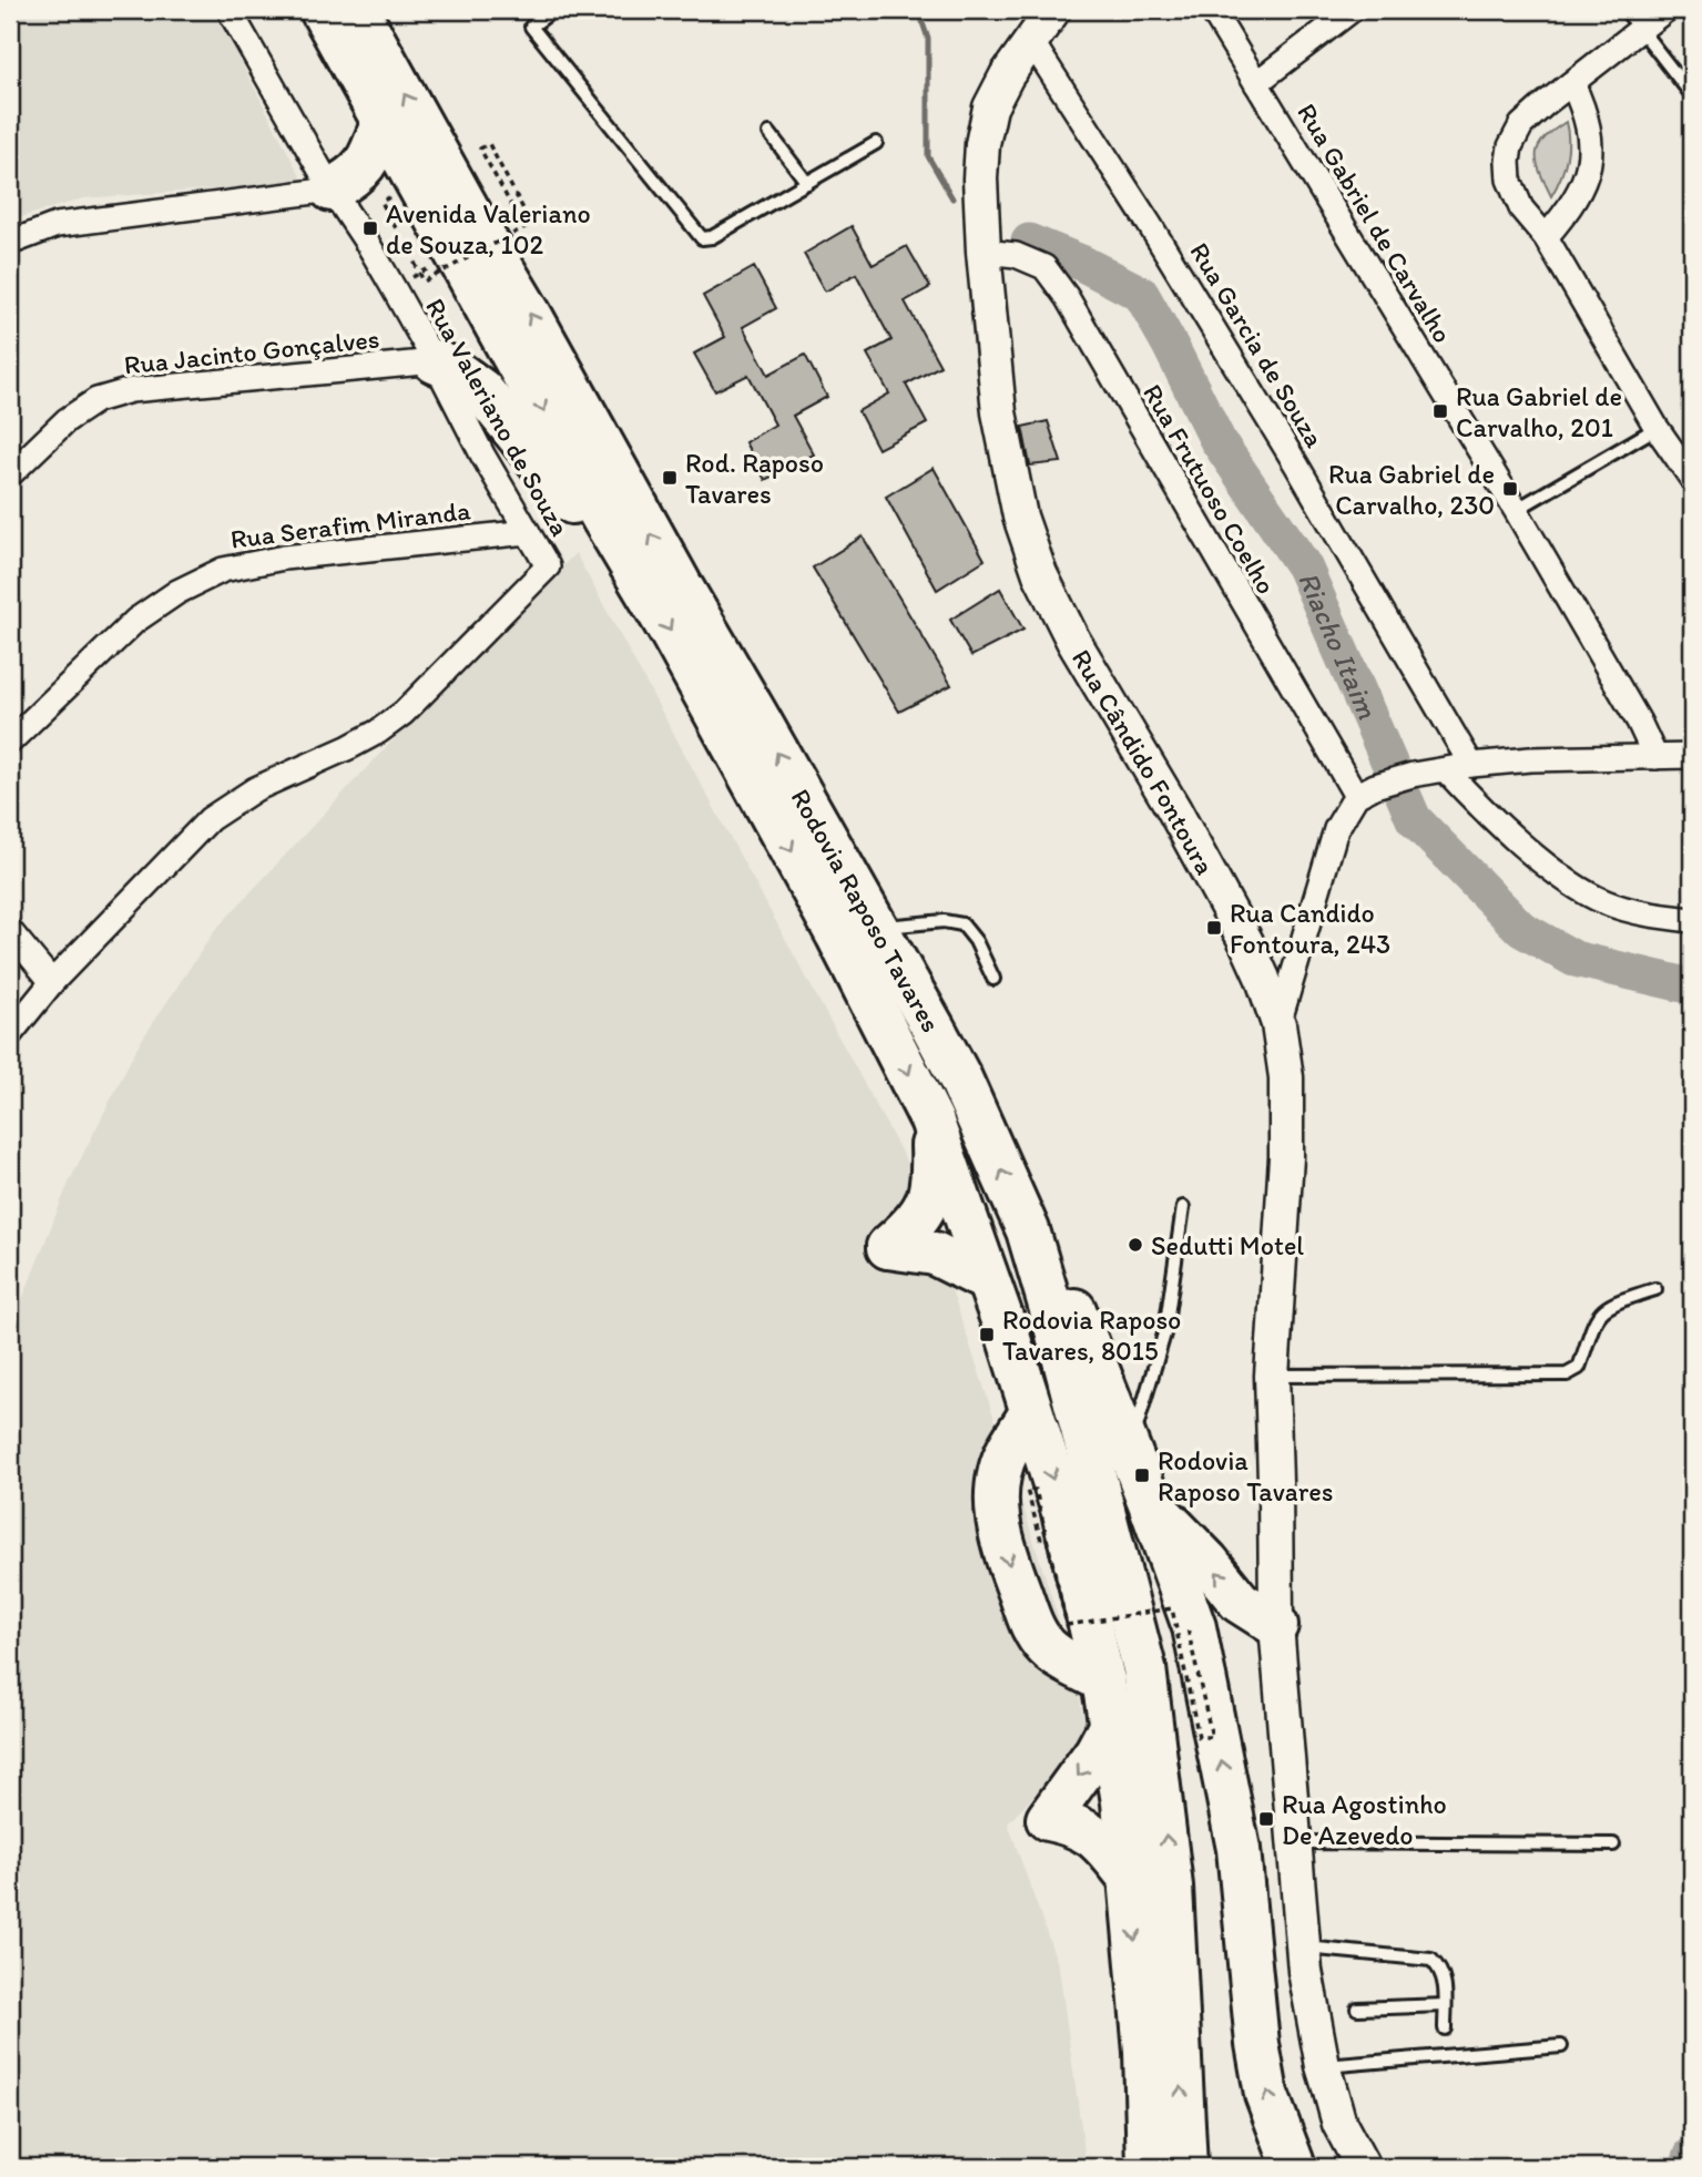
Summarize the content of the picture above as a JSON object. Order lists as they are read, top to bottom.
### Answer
{
  "streets": {
    "highway": ["Rodovia Raposo Tavares"],
    "main road": ["Rua Cândido Fontoura"],
    "street": [
      "Rua Gabriel de Carvalho",
      "Rua Garcia de Souza",
      "Rua Jacinto Gonçalves",
      "Rua Valeriano de Souza",
      "Rua Frutuoso Coelho",
      "Rua Serafim Miranda"
    ]
  },
  "crossings": [
    ["Rua Garcia de Souza", "Rua Cândido Fontoura"],
    ["Rua Jacinto Gonçalves", "Rua Valeriano de Souza"],
    ["Rua Valeriano de Souza", "Rua Serafim Miranda"],
    ["Rua Frutuoso Coelho", "Rua Cândido Fontoura"]
  ],
  "water": ["Riacho Itaim"],
  "places": {
    "transit": [
      "Avenida Valeriano de Souza, 102",
      "Rua Gabriel de Carvalho, 201",
      "Rod. Raposo Tavares",
      "Rua Gabriel de Carvalho, 230",
      "Rua Candido Fontoura, 243",
      "Rodovia Raposo Tavares, 8015",
      "Rodovia Raposo Tavares",
      "Rua Agostinho De Azevedo"
    ],
    "other": ["Sedutti Motel"]
  }
}
